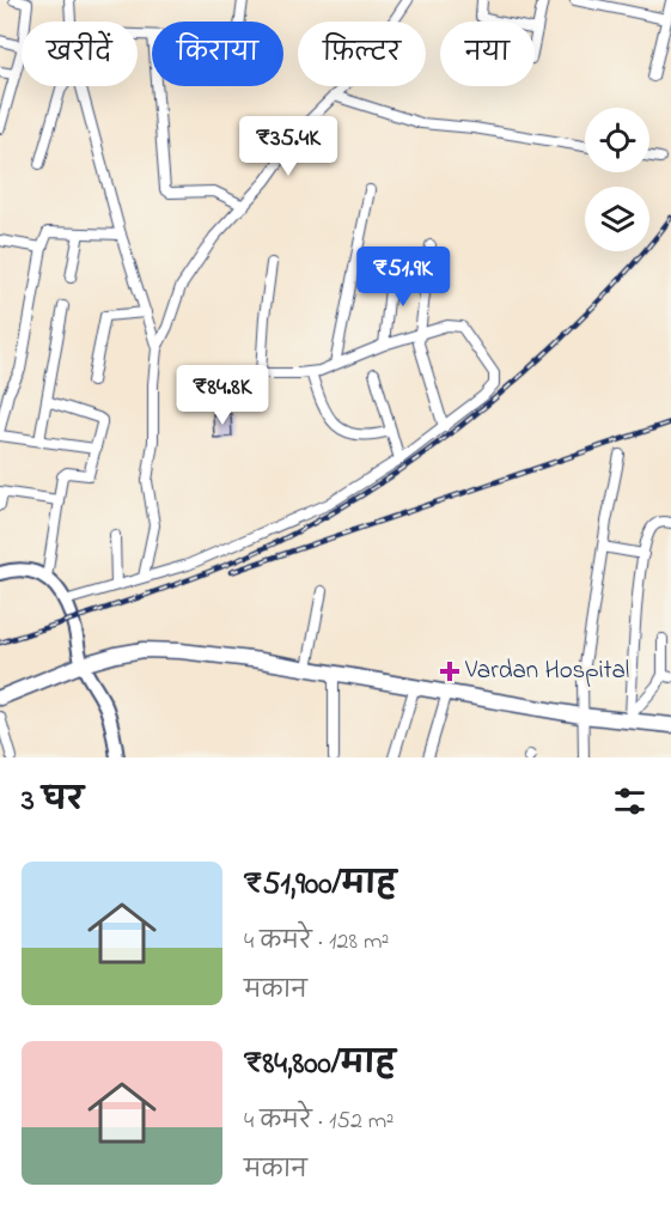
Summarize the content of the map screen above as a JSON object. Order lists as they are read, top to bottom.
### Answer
{
  "places": {
    "health": ["Vardan Hospital"]
  },
  "page": {
    "chip": [
      "खरीदें",
      "किराया",
      "फ़िल्टर",
      "नया"
    ],
    "price": ["₹35.4K", "₹51.9K", "₹84.8K"],
    "heading": "3 घर",
    "list": [
      {
        "name": "₹51,900/माह",
        "note": "4 कमरे · 128 m² · मकान"
      },
      {
        "name": "₹84,800/माह",
        "note": "4 कमरे · 152 m² · मकान"
      }
    ]
  }
}
